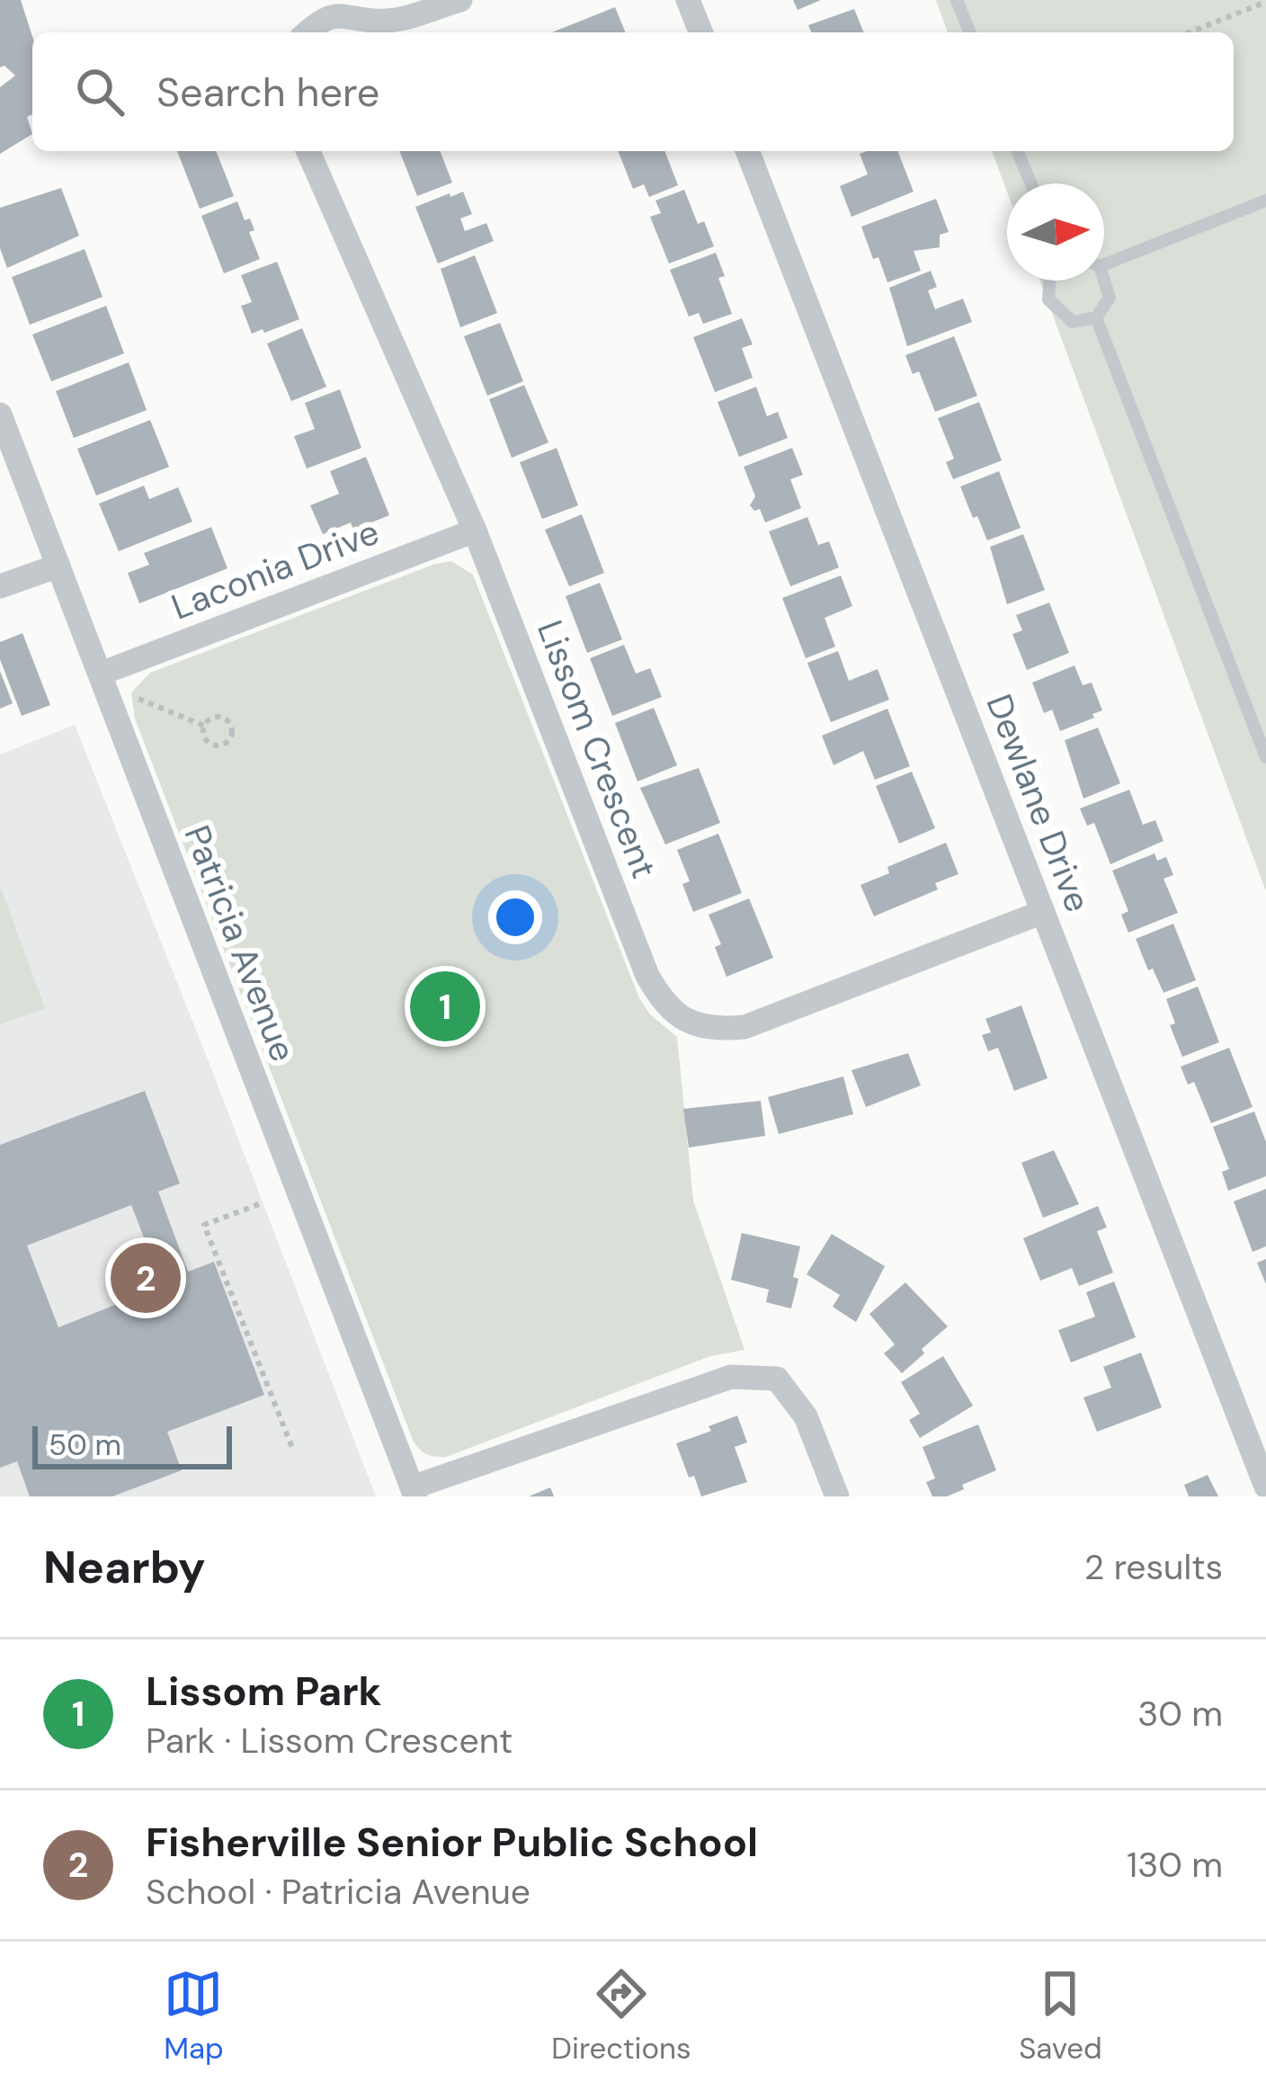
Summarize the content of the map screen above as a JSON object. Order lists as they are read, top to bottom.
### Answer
{
  "streets": {
    "street": [
      "Laconia Drive",
      "Lissom Crescent",
      "Dewlane Drive",
      "Patricia Avenue"
    ]
  },
  "crossings": [
    ["Laconia Drive", "Lissom Crescent"],
    ["Laconia Drive", "Patricia Avenue"],
    ["Lissom Crescent", "Dewlane Drive"]
  ],
  "scale_bar": "50 m",
  "north": "right",
  "page": {
    "search": "Search here",
    "pins": ["1", "2"],
    "scale": "50 m",
    "heading": ["Nearby", "2 results"],
    "list": [
      {
        "mark": "1",
        "name": "Lissom Park",
        "note": "Park · Lissom Crescent",
        "value": "30 m"
      },
      {
        "mark": "2",
        "name": "Fisherville Senior Public School",
        "note": "School · Patricia Avenue",
        "value": "130 m"
      }
    ],
    "nav": ["Map", "Directions", "Saved"]
  }
}
